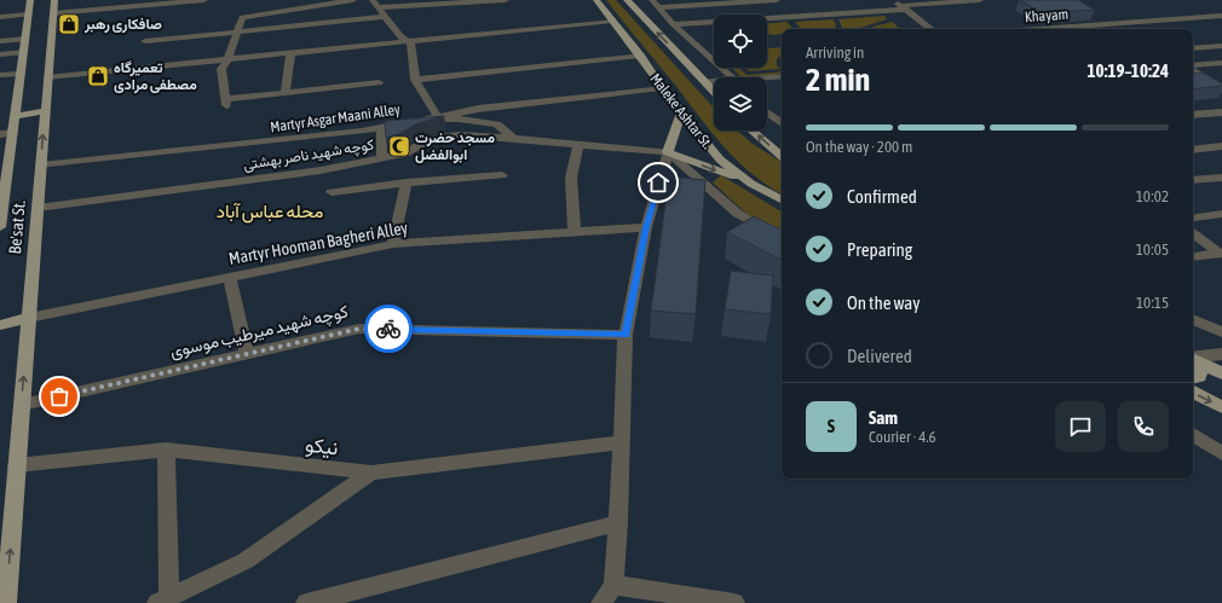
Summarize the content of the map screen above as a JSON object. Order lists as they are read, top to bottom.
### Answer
{
  "streets": {
    "main road": ["Maleke Ashtar St.", "Be'sat St."],
    "street": [
      "Khayam",
      "Martyr Asgar Maani Alley",
      "کوچه شهید ناصر بهشتی",
      "Martyr Hooman Bagheri Alley",
      "کوچه شهید میرطیب موسوی",
      "نیکو"
    ]
  },
  "crossings": [
    ["Maleke Ashtar St.", "Martyr Asgar Maani Alley"],
    ["Martyr Asgar Maani Alley", "Be'sat St."],
    ["کوچه شهید ناصر بهشتی", "Be'sat St."],
    ["Be'sat St.", "Martyr Hooman Bagheri Alley"],
    ["Be'sat St.", "کوچه شهید میرطیب موسوی"],
    ["Be'sat St.", "نیکو"]
  ],
  "districts": ["محله عباس آباد"],
  "places": {
    "shop": ["صافکاری رهبر", "تعمیرگاه مصطفی مرادی"],
    "mosque": ["مسجد حضرت ابوالفضل"]
  },
  "page": {
    "heading": ["2 min", "Arriving in", "10:19–10:24"],
    "panel": ["Sam", "Courier · 4.6"],
    "bar": "On the way · 200 m",
    "list": [
      ["Confirmed", "10:02"],
      ["Preparing", "10:05"],
      ["On the way", "10:15"],
      "Delivered"
    ],
    "round": "S"
  }
}
